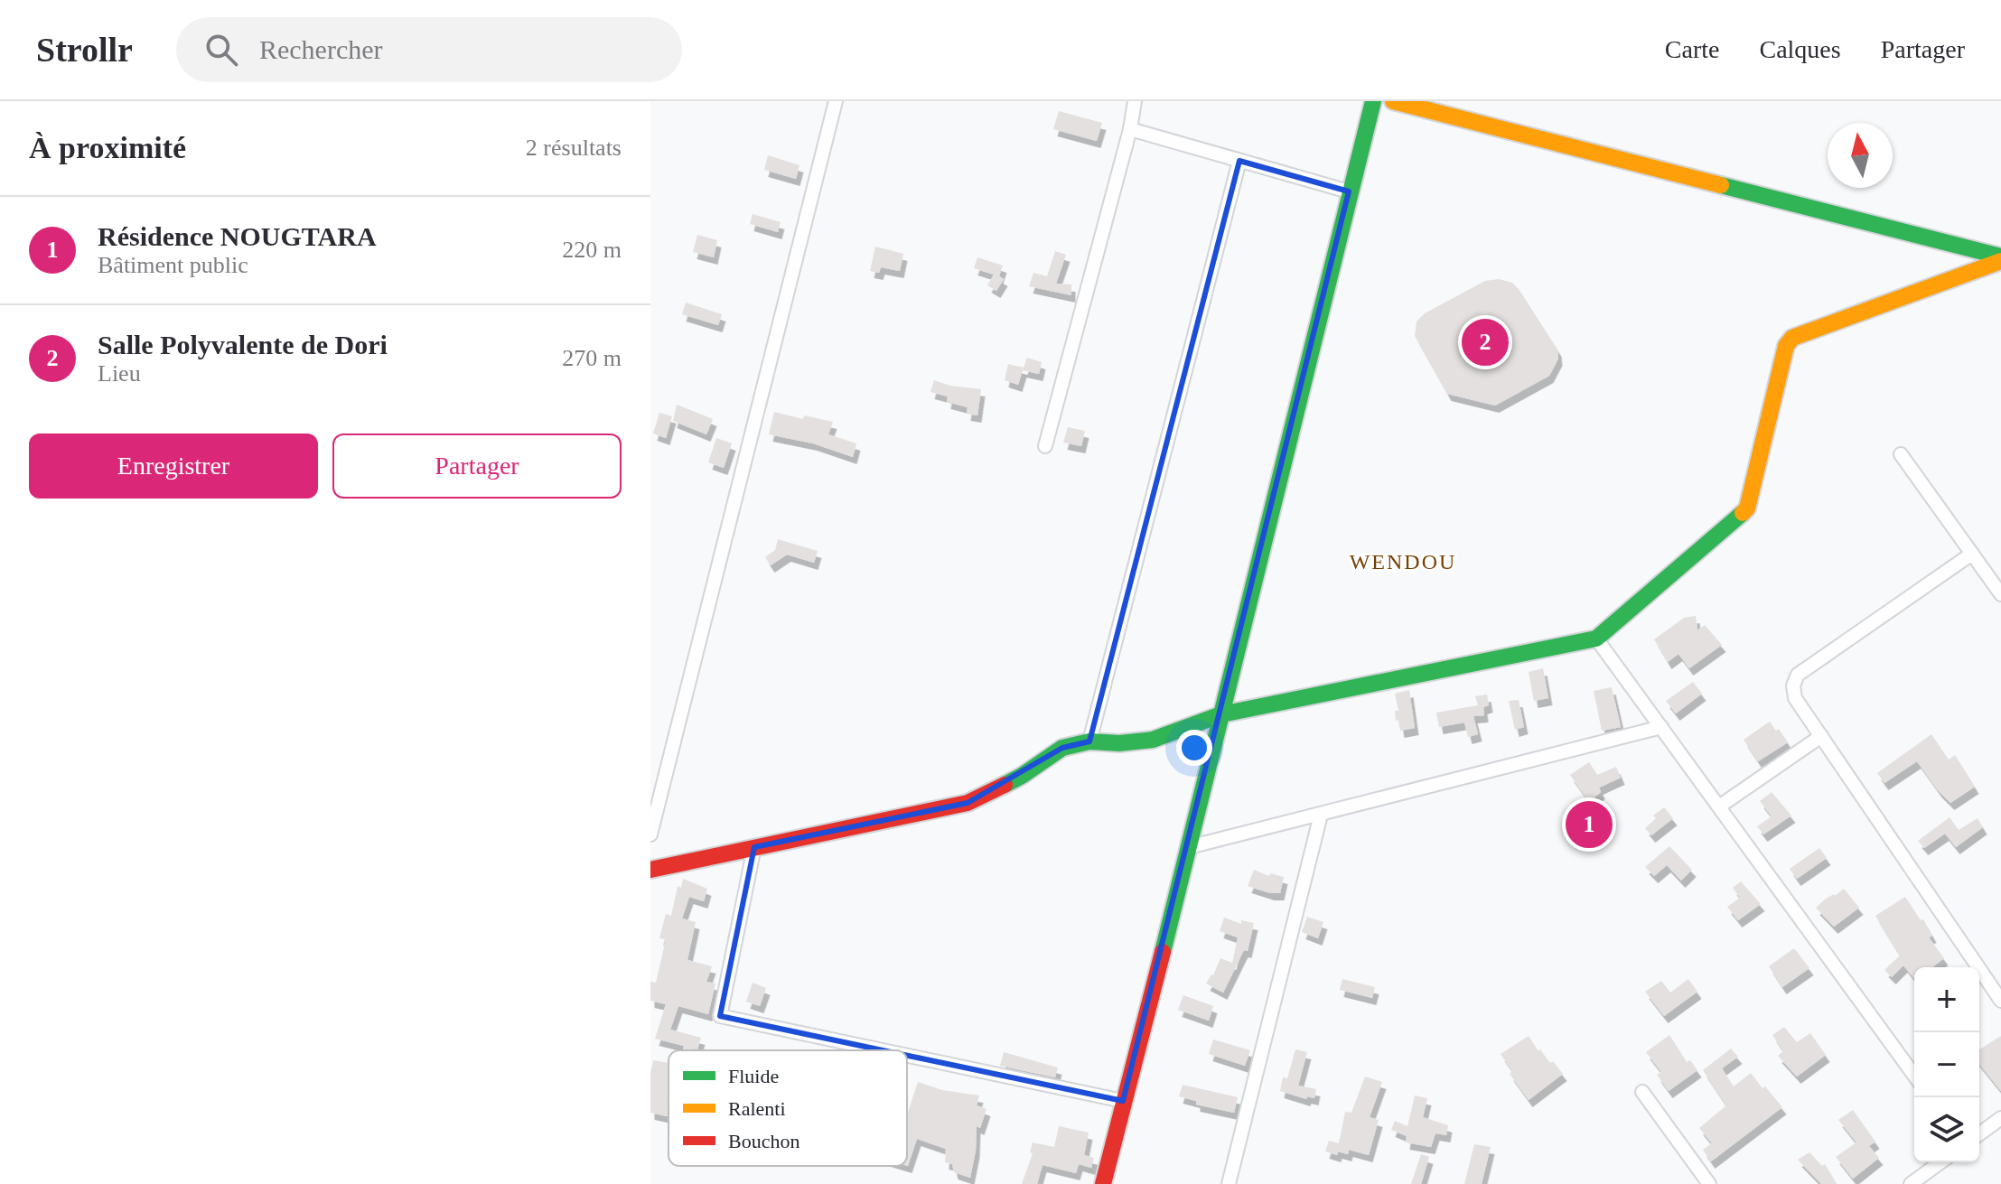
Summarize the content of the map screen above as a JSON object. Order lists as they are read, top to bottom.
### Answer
{
  "districts": ["WENDOU"],
  "legend": ["Fluide", "Ralenti", "Bouchon"],
  "north": "top",
  "page": {
    "header": "Strollr",
    "search": "Rechercher",
    "nav": ["Carte", "Calques", "Partager"],
    "heading": ["À proximité", "2 résultats"],
    "list": [
      {
        "mark": "1",
        "name": "Résidence NOUGTARA",
        "note": "Bâtiment public",
        "value": "220 m"
      },
      {
        "mark": "2",
        "name": "Salle Polyvalente de Dori",
        "note": "Lieu",
        "value": "270 m"
      }
    ],
    "pins": ["2", "1"],
    "buttons": ["Enregistrer", "Partager"],
    "map_buttons": ["+", "−"]
  }
}
